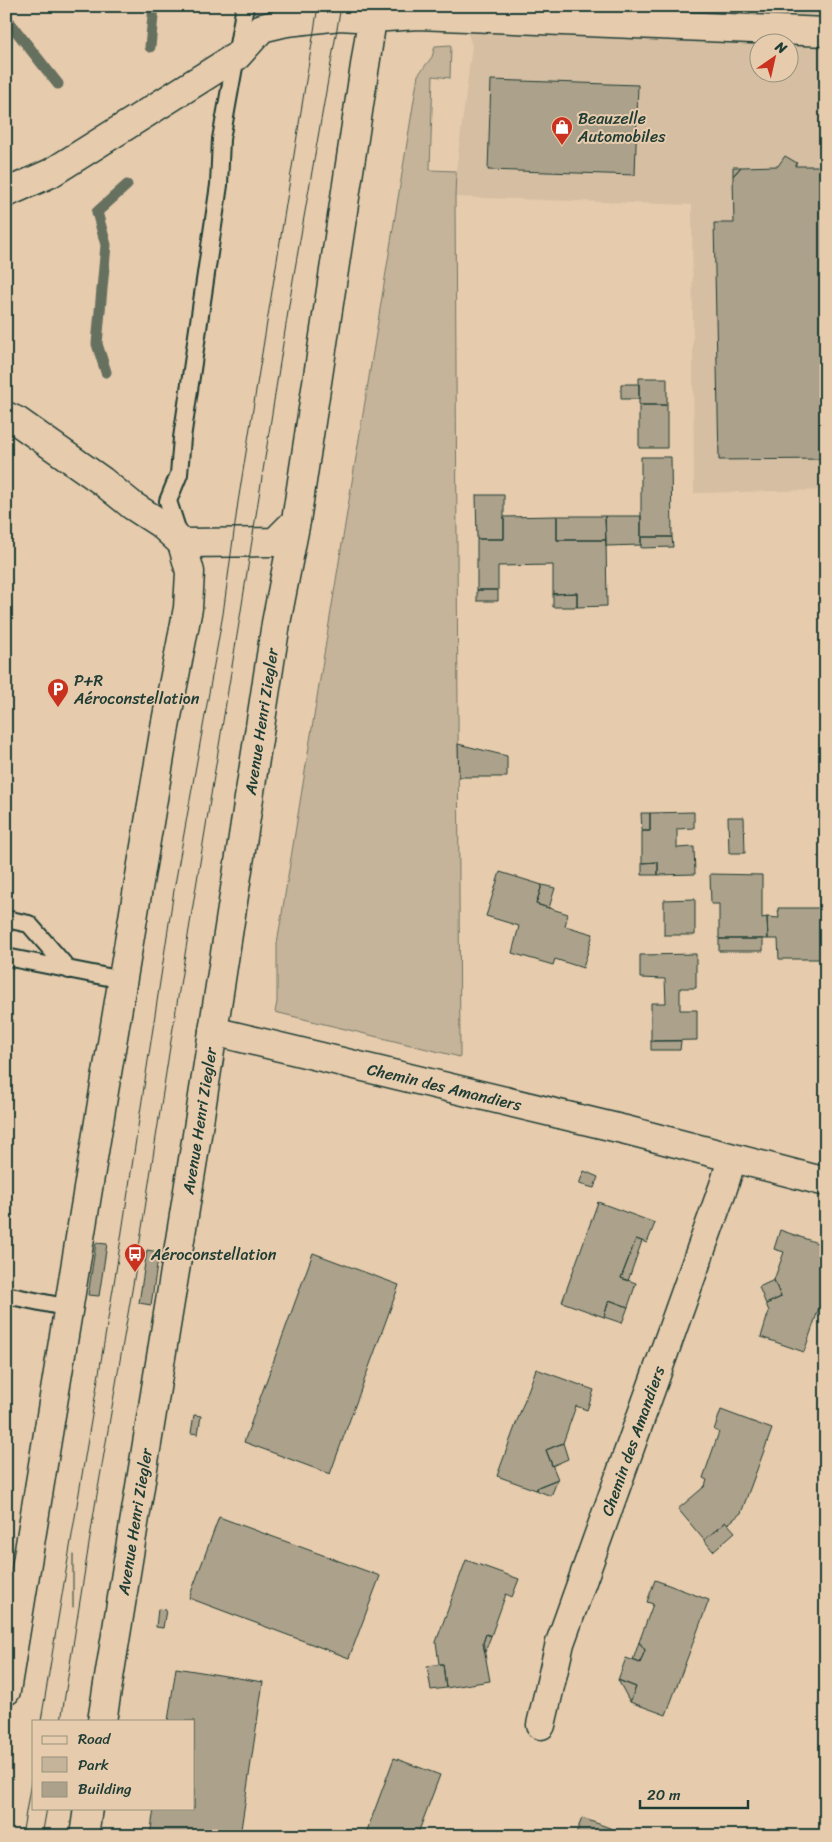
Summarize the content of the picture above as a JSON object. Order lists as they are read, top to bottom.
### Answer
{
  "streets": {
    "street": ["Avenue Henri Ziegler", "Chemin des Amandiers"]
  },
  "crossings": [
    ["Avenue Henri Ziegler", "Chemin des Amandiers"]
  ],
  "places": {
    "shop": ["Beauzelle Automobiles"],
    "parking": ["P+R Aéroconstellation"],
    "bus stop": ["Aéroconstellation"]
  },
  "legend": ["Road", "Park", "Building"],
  "scale_bar": "20 m",
  "north": "top right"
}
